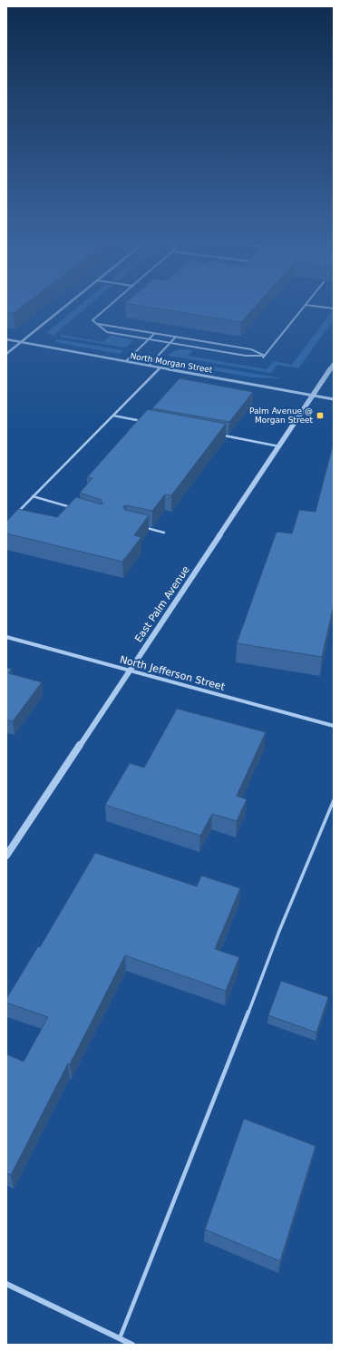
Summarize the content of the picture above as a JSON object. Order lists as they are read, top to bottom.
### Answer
{
  "streets": {
    "street": ["North Morgan Street", "East Palm Avenue", "North Jefferson Street"]
  },
  "crossings": [
    ["North Morgan Street", "East Palm Avenue"],
    ["East Palm Avenue", "North Jefferson Street"]
  ],
  "places": {
    "transit": ["Palm Avenue @ Morgan Street"]
  }
}
